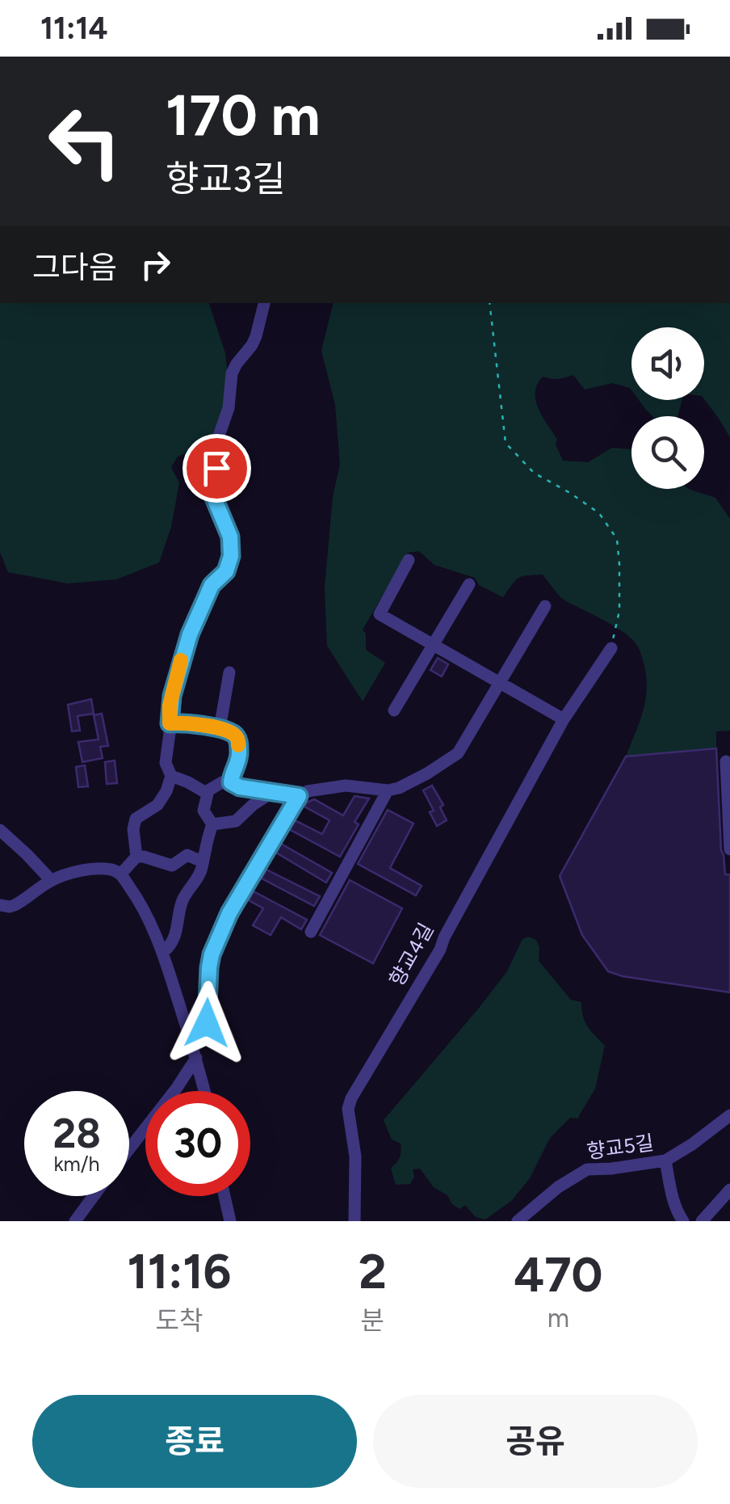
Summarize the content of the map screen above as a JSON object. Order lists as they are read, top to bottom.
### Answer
{
  "streets": {
    "street": ["향교4길", "향교5길"]
  },
  "page": {
    "status": "11:14",
    "turn": ["170 m", "향교3길"],
    "then": "그다음",
    "speed": "28 km/h",
    "limit": "30",
    "eta": [
      "11:16",
      "도착",
      "2",
      "분",
      "470",
      "m"
    ],
    "buttons": ["종료", "공유"]
  }
}
